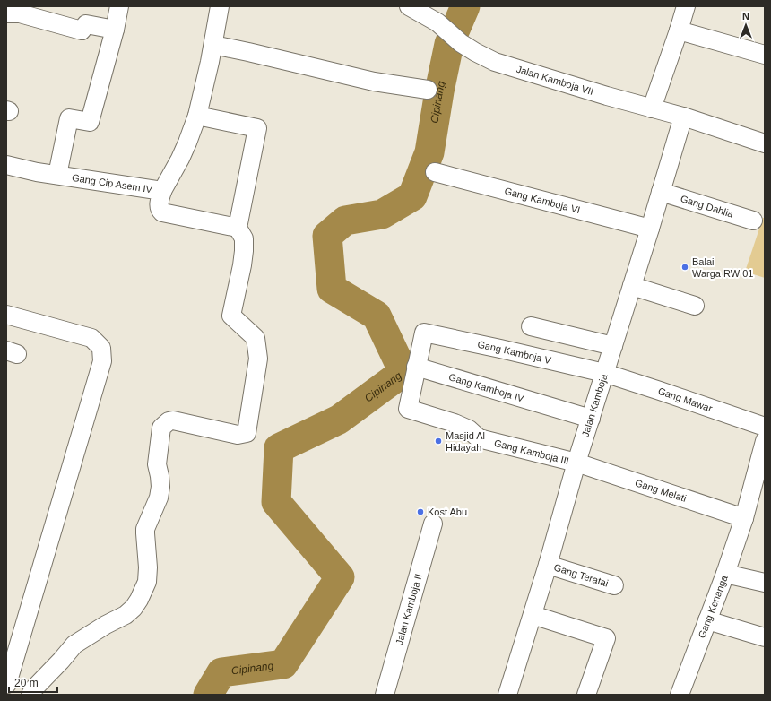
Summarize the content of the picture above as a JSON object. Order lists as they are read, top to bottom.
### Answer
{
  "streets": {
    "street": [
      "Jalan Kamboja VII",
      "Gang Cip Asem IV",
      "Gang Kamboja VI",
      "Gang Dahlia",
      "Gang Kamboja V",
      "Gang Kamboja IV",
      "Gang Mawar",
      "Jalan Kamboja",
      "Gang Kamboja III",
      "Gang Melati",
      "Gang Teratai",
      "Gang Kenanga",
      "Jalan Kamboja II"
    ]
  },
  "crossings": [
    ["Jalan Kamboja VII", "Jalan Kamboja"],
    ["Gang Kamboja VI", "Jalan Kamboja"],
    ["Gang Dahlia", "Jalan Kamboja"],
    ["Gang Kamboja V", "Gang Kamboja IV"],
    ["Gang Kamboja V", "Gang Mawar"],
    ["Gang Kamboja V", "Jalan Kamboja"],
    ["Gang Kamboja V", "Gang Kamboja III"],
    ["Gang Kamboja IV", "Jalan Kamboja"],
    ["Gang Kamboja IV", "Gang Kamboja III"],
    ["Gang Mawar", "Jalan Kamboja"],
    ["Jalan Kamboja", "Gang Kamboja III"],
    ["Jalan Kamboja", "Gang Melati"],
    ["Jalan Kamboja", "Gang Teratai"],
    ["Gang Kamboja III", "Gang Melati"],
    ["Gang Melati", "Gang Kenanga"]
  ],
  "water": ["Cipinang"],
  "places": ["Balai Warga RW 01", "Masjid Al Hidayah", "Kost Abu"],
  "scale_bar": "20 m",
  "north": "top"
}
